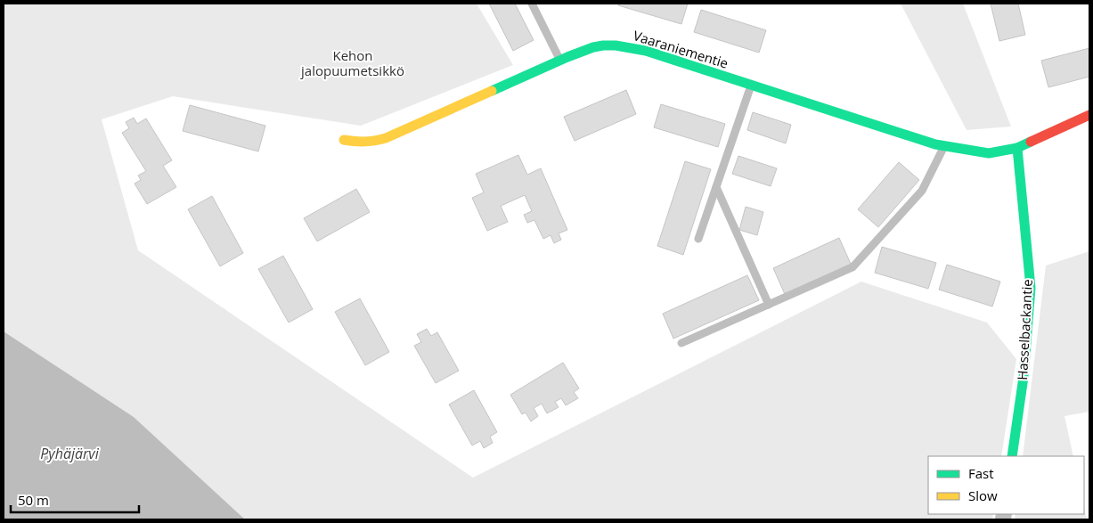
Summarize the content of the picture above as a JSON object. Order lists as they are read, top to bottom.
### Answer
{
  "streets": {
    "street": ["Vaaraniementie", "Hasselbackantie"]
  },
  "crossings": [
    ["Vaaraniementie", "Hasselbackantie"]
  ],
  "water": ["Pyhäjärvi"],
  "parks": ["Kehon jalopuumetsikkö"],
  "legend": ["Fast", "Slow"],
  "scale_bar": "50 m"
}
